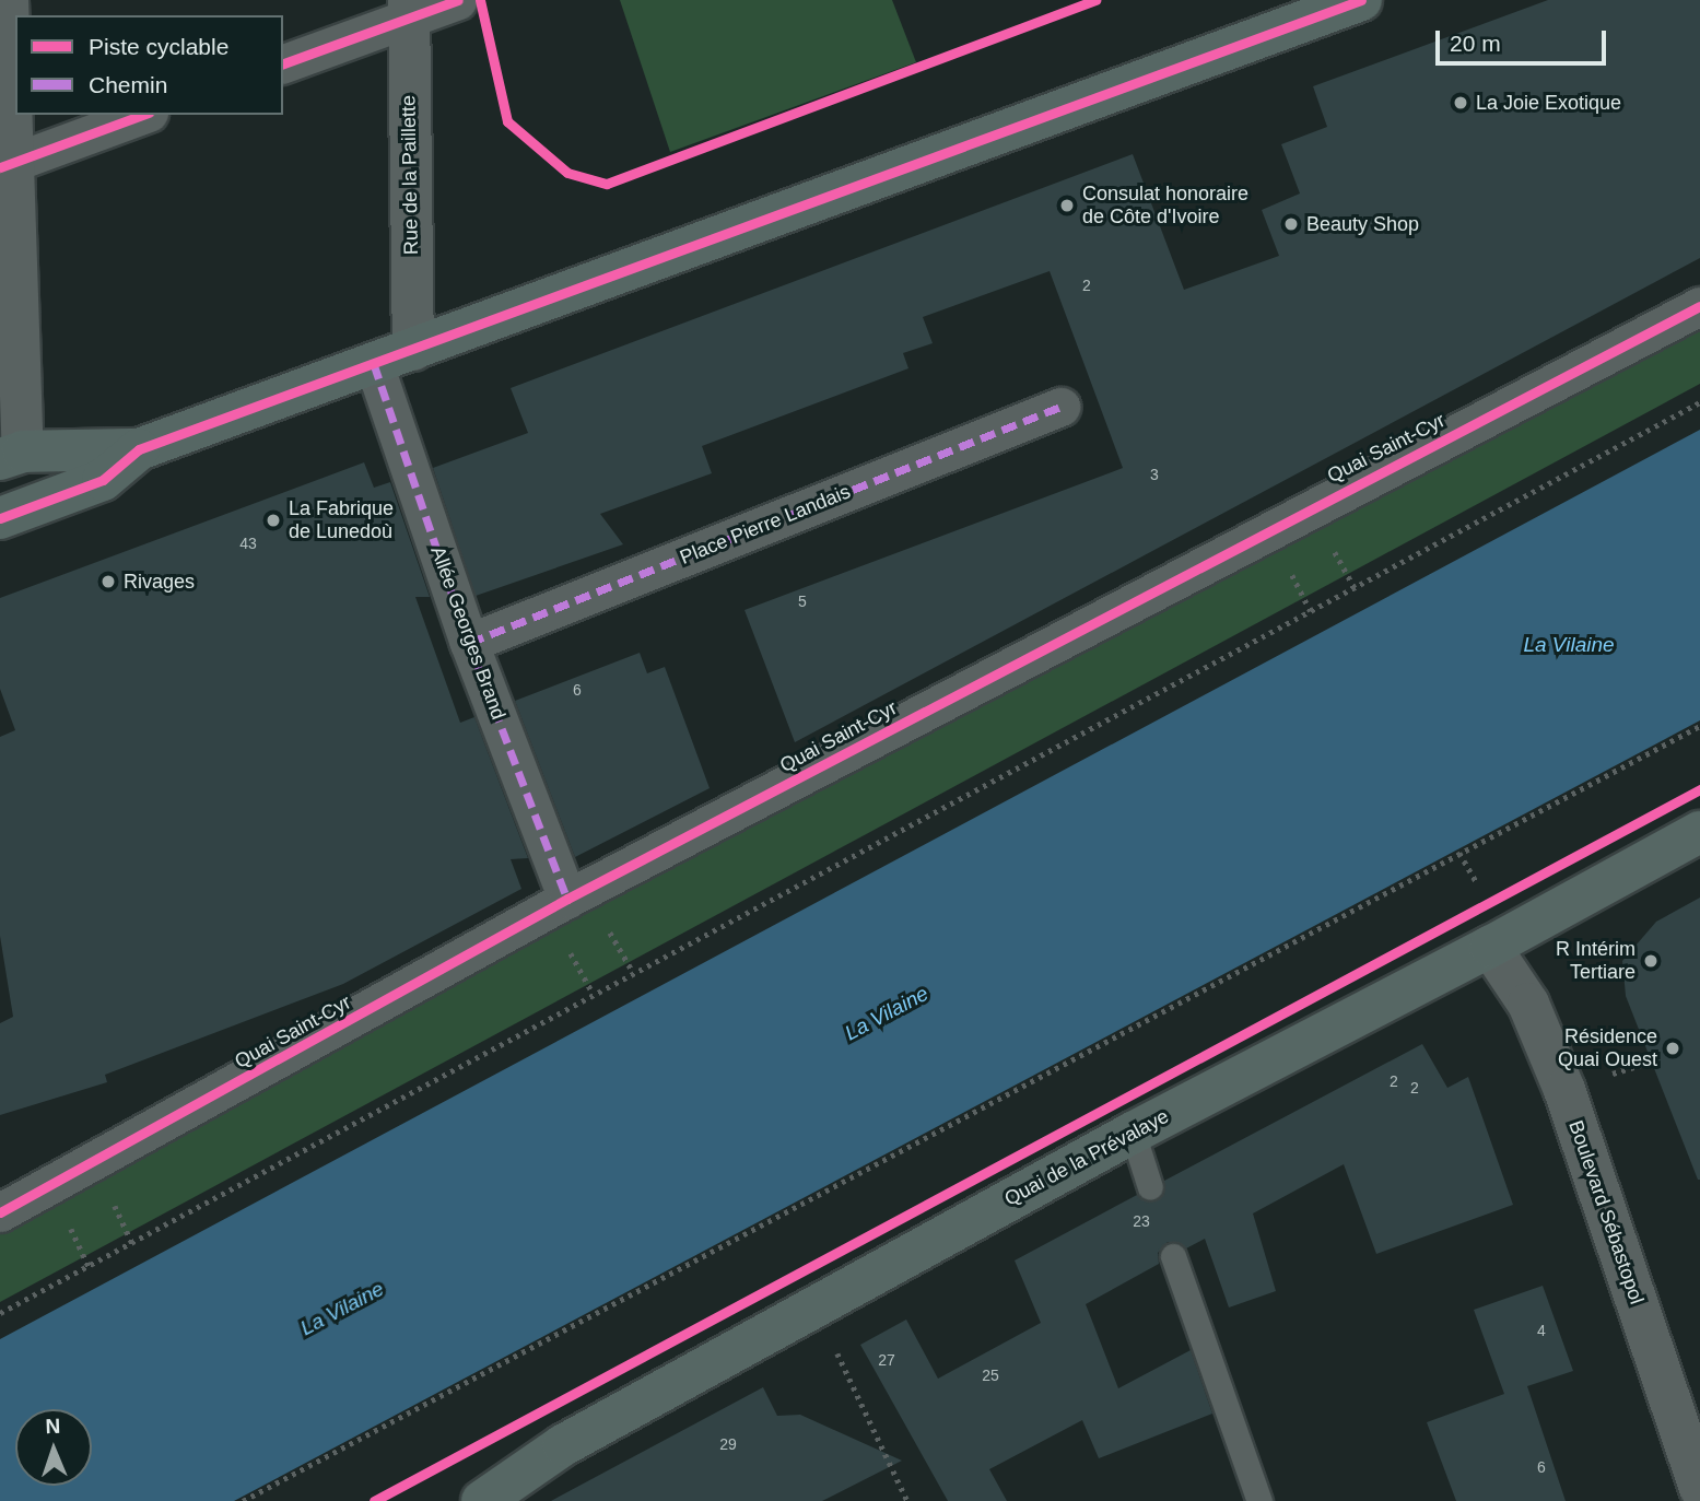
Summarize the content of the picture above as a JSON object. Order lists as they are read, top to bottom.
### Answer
{
  "streets": {
    "main road": ["Quai de la Prévalaye"],
    "street": [
      "Rue de la Paillette",
      "Quai Saint-Cyr",
      "Place Pierre Landais",
      "Allée Georges Brand",
      "Boulevard Sébastopol"
    ]
  },
  "crossings": [
    ["Quai Saint-Cyr", "Allée Georges Brand"],
    ["Place Pierre Landais", "Allée Georges Brand"],
    ["Quai de la Prévalaye", "Boulevard Sébastopol"]
  ],
  "water": ["La Vilaine"],
  "places": [
    "La Joie Exotique",
    "Consulat honoraire de Côte d'Ivoire",
    "Beauty Shop",
    "La Fabrique de Lunedoù",
    "Rivages",
    "R Intérim Tertiare",
    "Résidence Quai Ouest"
  ],
  "house_numbers": [
    "2",
    "3",
    "43",
    "5",
    "6",
    "2",
    "2",
    "23",
    "4",
    "27",
    "25",
    "29",
    "6"
  ],
  "legend": ["Piste cyclable", "Chemin"],
  "scale_bar": "20 m",
  "north": "top"
}
